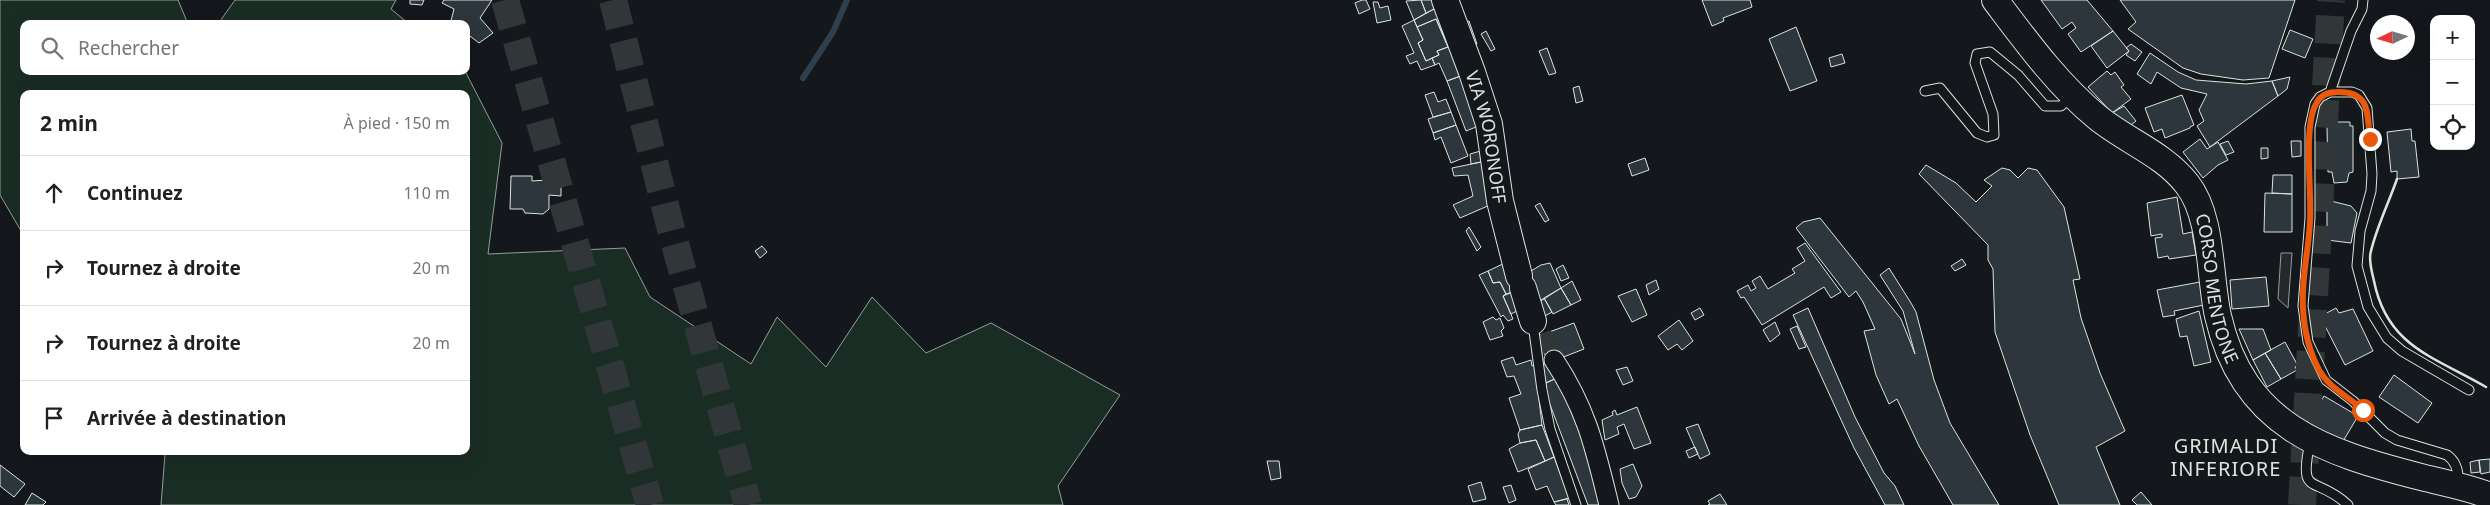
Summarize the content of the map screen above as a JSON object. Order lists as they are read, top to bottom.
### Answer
{
  "streets": {
    "main road": ["VIA WORONOFF", "CORSO MENTONE"]
  },
  "districts": ["GRIMALDI INFERIORE"],
  "north": "left",
  "page": {
    "map_buttons": ["+", "−"],
    "search": "Rechercher",
    "heading": ["2 min", "À pied · 150 m"],
    "list": [
      ["Continuez", "110 m"],
      ["Tournez à droite", "20 m"],
      ["Tournez à droite", "20 m"],
      "Arrivée à destination"
    ]
  }
}
